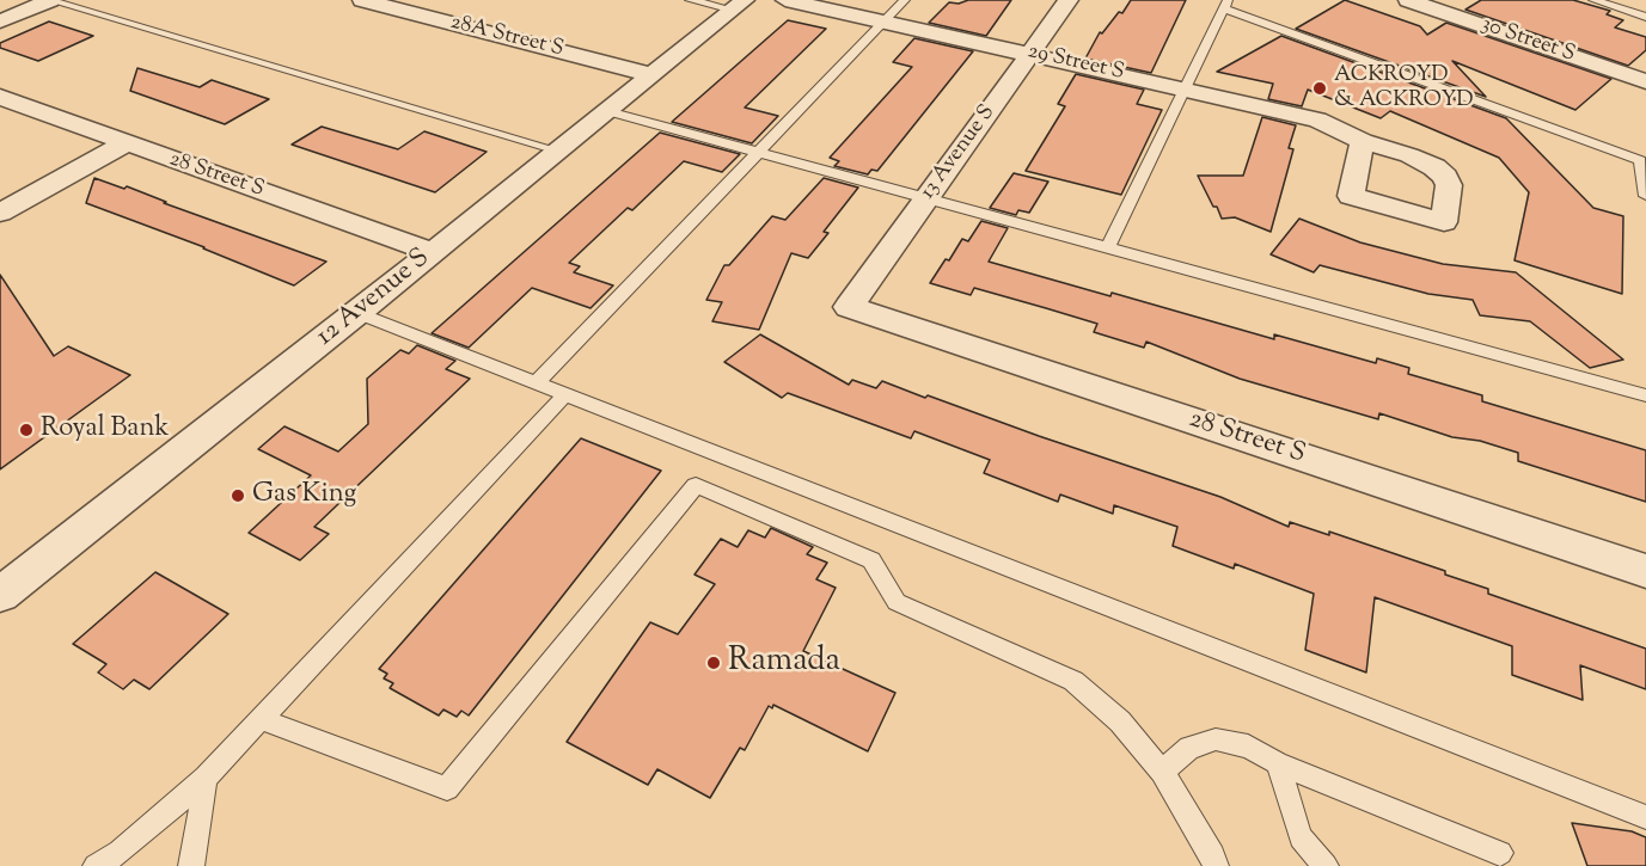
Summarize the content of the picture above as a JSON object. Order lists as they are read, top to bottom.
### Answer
{
  "streets": {
    "street": [
      "28A Street S",
      "30 Street S",
      "29 Street S",
      "13 Avenue S",
      "28 Street S",
      "12 Avenue S"
    ]
  },
  "crossings": [
    ["28A Street S", "12 Avenue S"],
    ["29 Street S", "13 Avenue S"],
    ["13 Avenue S", "28 Street S"],
    ["28 Street S", "12 Avenue S"]
  ],
  "places": [
    "ACKROYD & ACKROYD",
    "Royal Bank",
    "Gas King",
    "Ramada"
  ]
}
